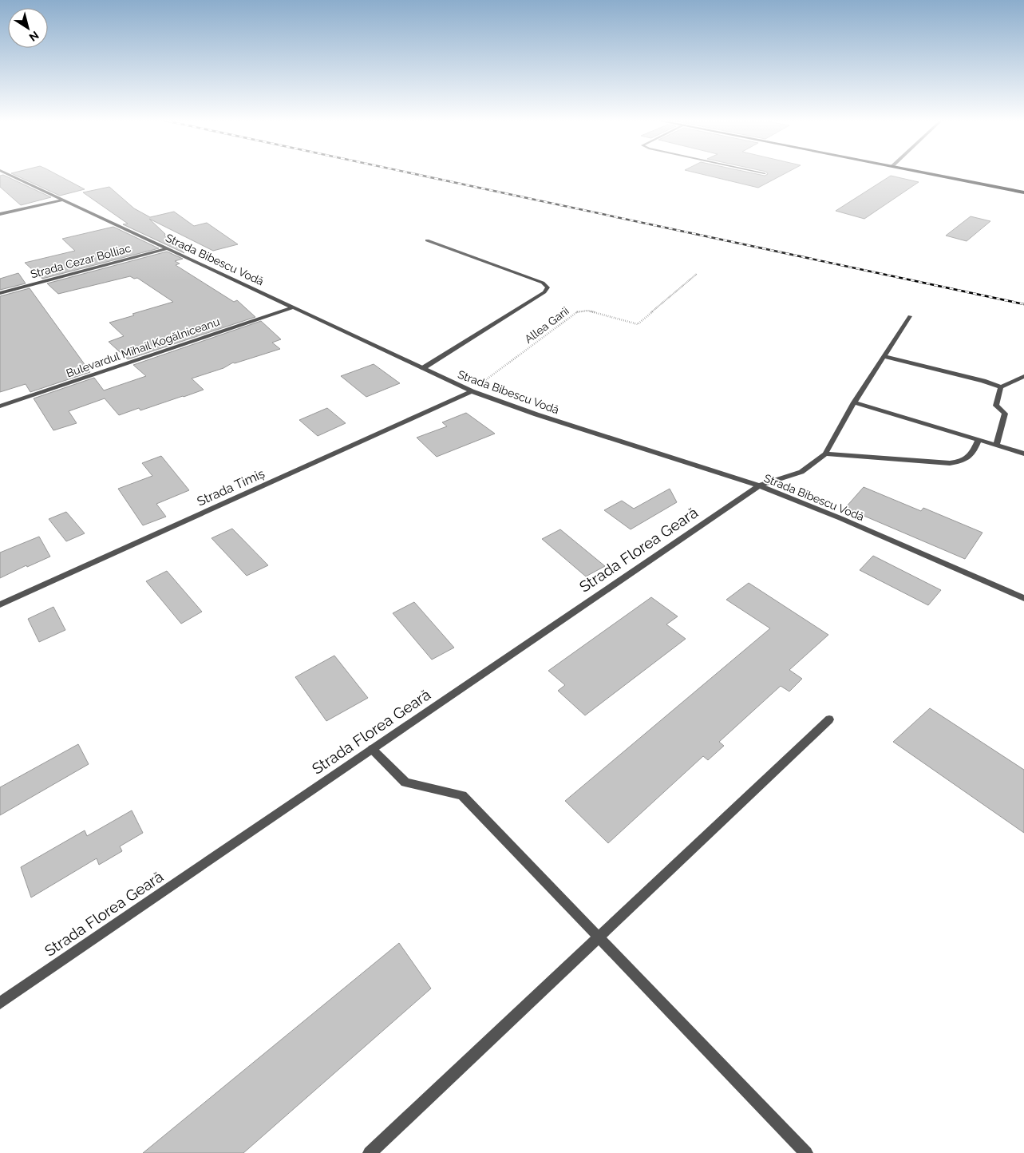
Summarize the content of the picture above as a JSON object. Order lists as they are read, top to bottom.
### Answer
{
  "streets": {
    "street": [
      "Strada Bibescu Vodă",
      "Strada Cezar Bolliac",
      "Bulevardul Mihail Kogălniceanu",
      "Strada Timiș",
      "Strada Florea Geară"
    ],
    "path": ["Allea Garii"]
  },
  "crossings": [
    ["Strada Bibescu Vodă", "Strada Cezar Bolliac"],
    ["Strada Bibescu Vodă", "Allea Garii"],
    ["Strada Bibescu Vodă", "Bulevardul Mihail Kogălniceanu"],
    ["Strada Bibescu Vodă", "Strada Timiș"],
    ["Strada Bibescu Vodă", "Strada Florea Geară"],
    ["Allea Garii", "Strada Timiș"]
  ],
  "north": "bottom right"
}
